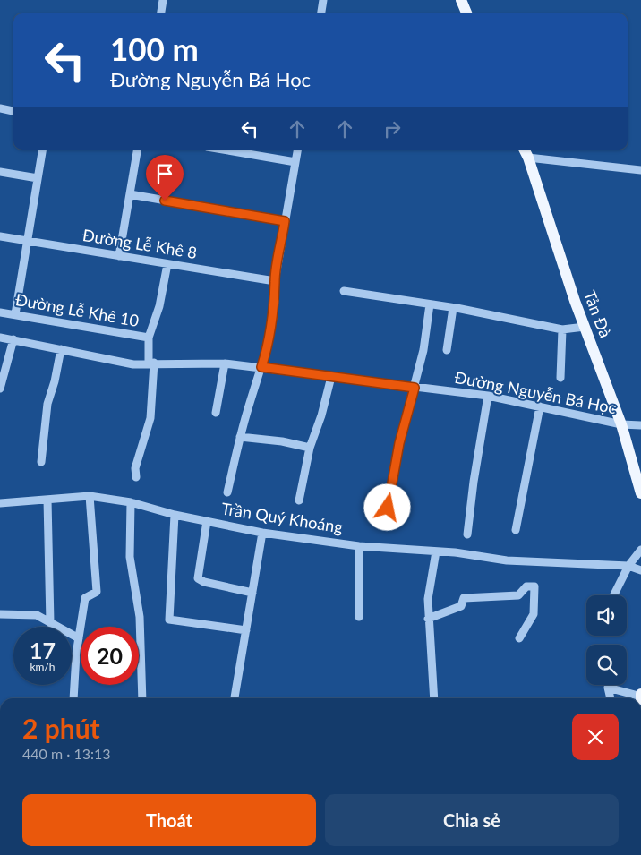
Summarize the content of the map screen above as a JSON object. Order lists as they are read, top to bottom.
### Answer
{
  "streets": {
    "main road": ["Tản Đà"],
    "street": [
      "Đường Lễ Khê 8",
      "Đường Lễ Khê 10",
      "Đường Nguyễn Bá Học",
      "Trần Quý Khoáng"
    ]
  },
  "crossings": [
    ["Tản Đà", "Đường Nguyễn Bá Học"]
  ],
  "page": {
    "turn": ["100 m", "Đường Nguyễn Bá Học"],
    "speed": "17 km/h",
    "limit": "20",
    "heading": ["2 phút", "440 m · 13:13"],
    "buttons": ["Thoát", "Chia sẻ"]
  }
}
